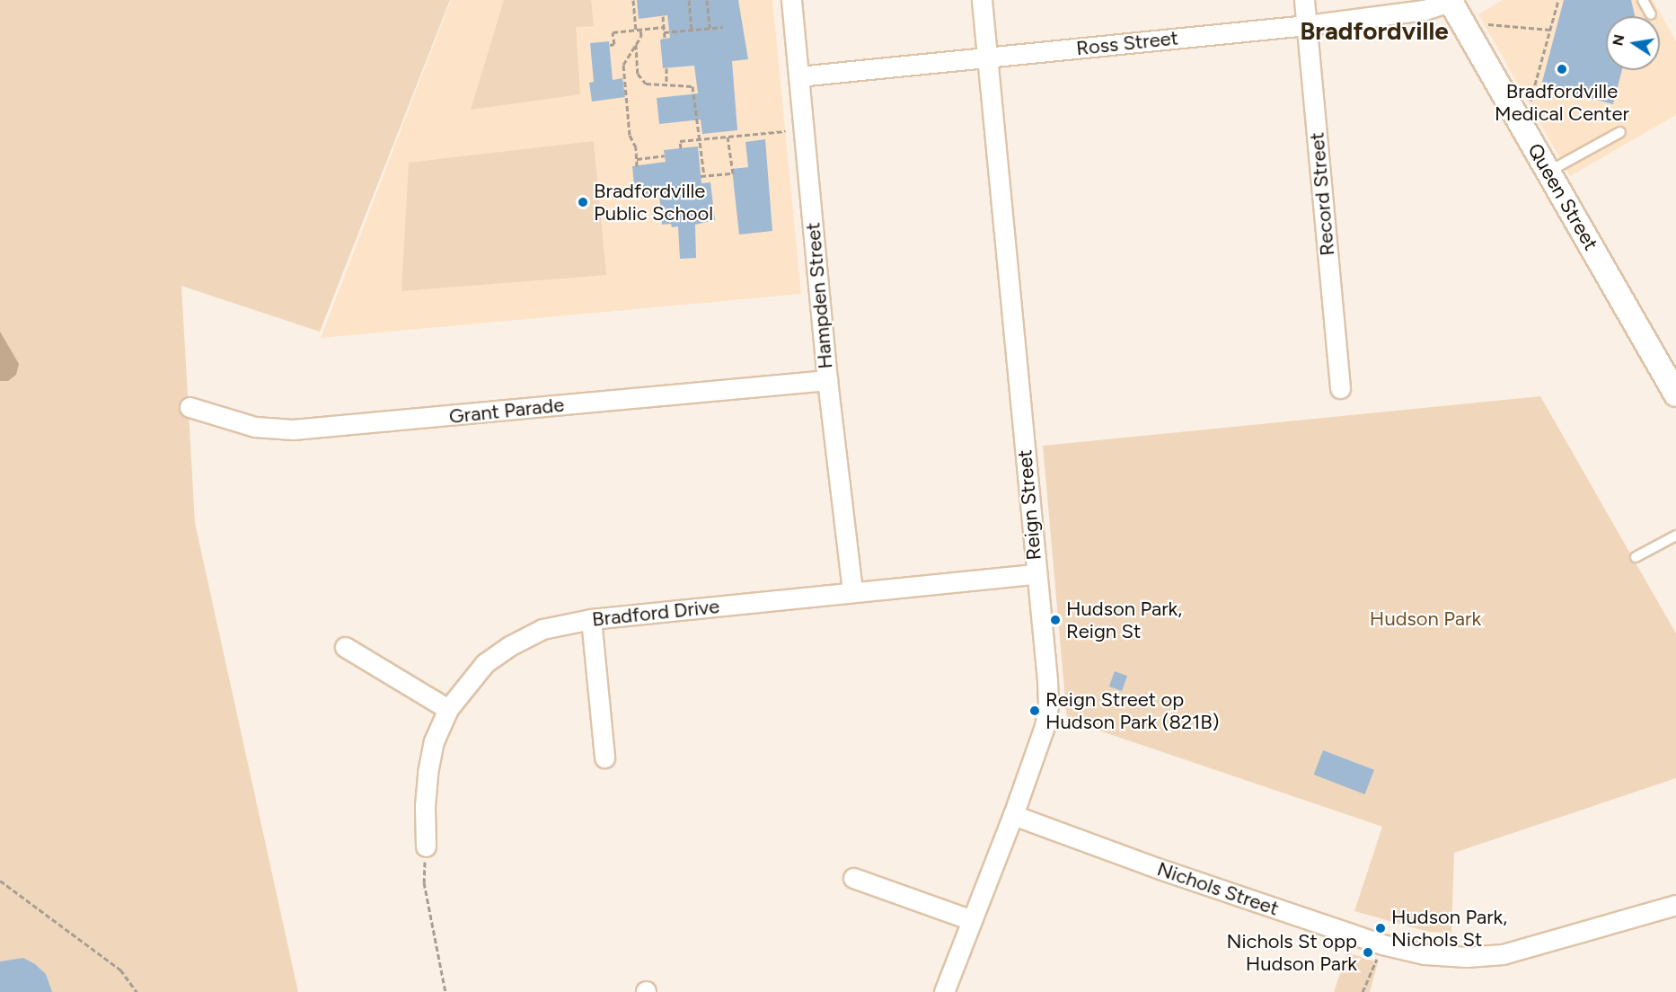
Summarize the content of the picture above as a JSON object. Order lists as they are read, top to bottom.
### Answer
{
  "streets": {
    "street": [
      "Ross Street",
      "Record Street",
      "Queen Street",
      "Hampden Street",
      "Grant Parade",
      "Reign Street",
      "Bradford Drive",
      "Nichols Street"
    ]
  },
  "crossings": [
    ["Ross Street", "Record Street"],
    ["Ross Street", "Queen Street"],
    ["Ross Street", "Hampden Street"],
    ["Ross Street", "Reign Street"],
    ["Hampden Street", "Grant Parade"],
    ["Hampden Street", "Bradford Drive"],
    ["Reign Street", "Bradford Drive"],
    ["Reign Street", "Nichols Street"]
  ],
  "districts": ["Bradfordville"],
  "parks": ["Hudson Park"],
  "places": [
    "Bradfordville Medical Center",
    "Bradfordville Public School",
    "Hudson Park, Reign St",
    "Reign Street op Hudson Park (821B)",
    "Hudson Park, Nichols St",
    "Nichols St opp Hudson Park"
  ],
  "north": "left"
}
